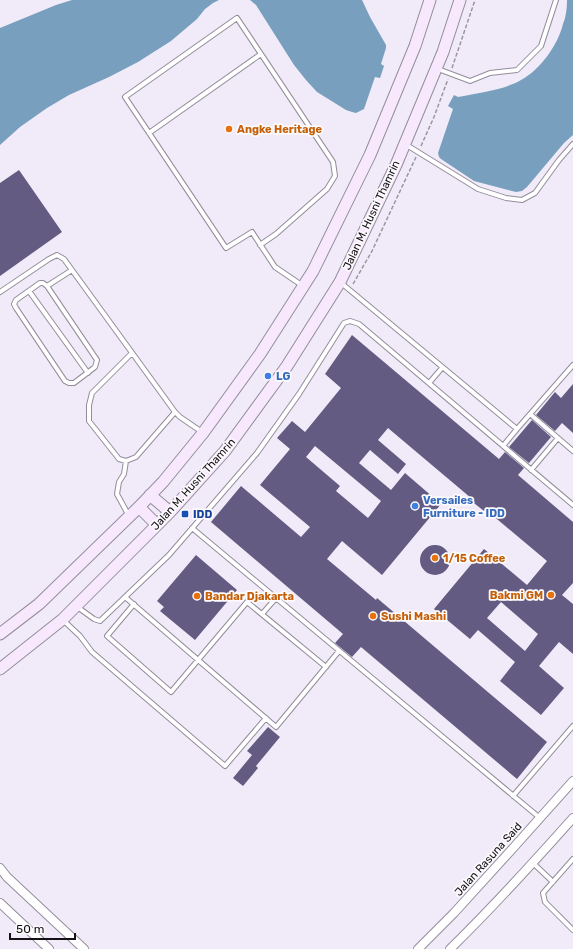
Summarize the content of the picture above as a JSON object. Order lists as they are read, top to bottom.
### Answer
{
  "streets": {
    "main road": ["Jalan M. Husni Thamrin"],
    "street": ["Jalan Rasuna Said"]
  },
  "places": {
    "other": [
      "Angke Heritage",
      "LG",
      "Versailes Furniture - IDD",
      "1/15 Coffee",
      "Bakmi GM",
      "Bandar Djakarta",
      "Sushi Mashi"
    ],
    "transit": ["IDD"]
  },
  "scale_bar": "50 m"
}
